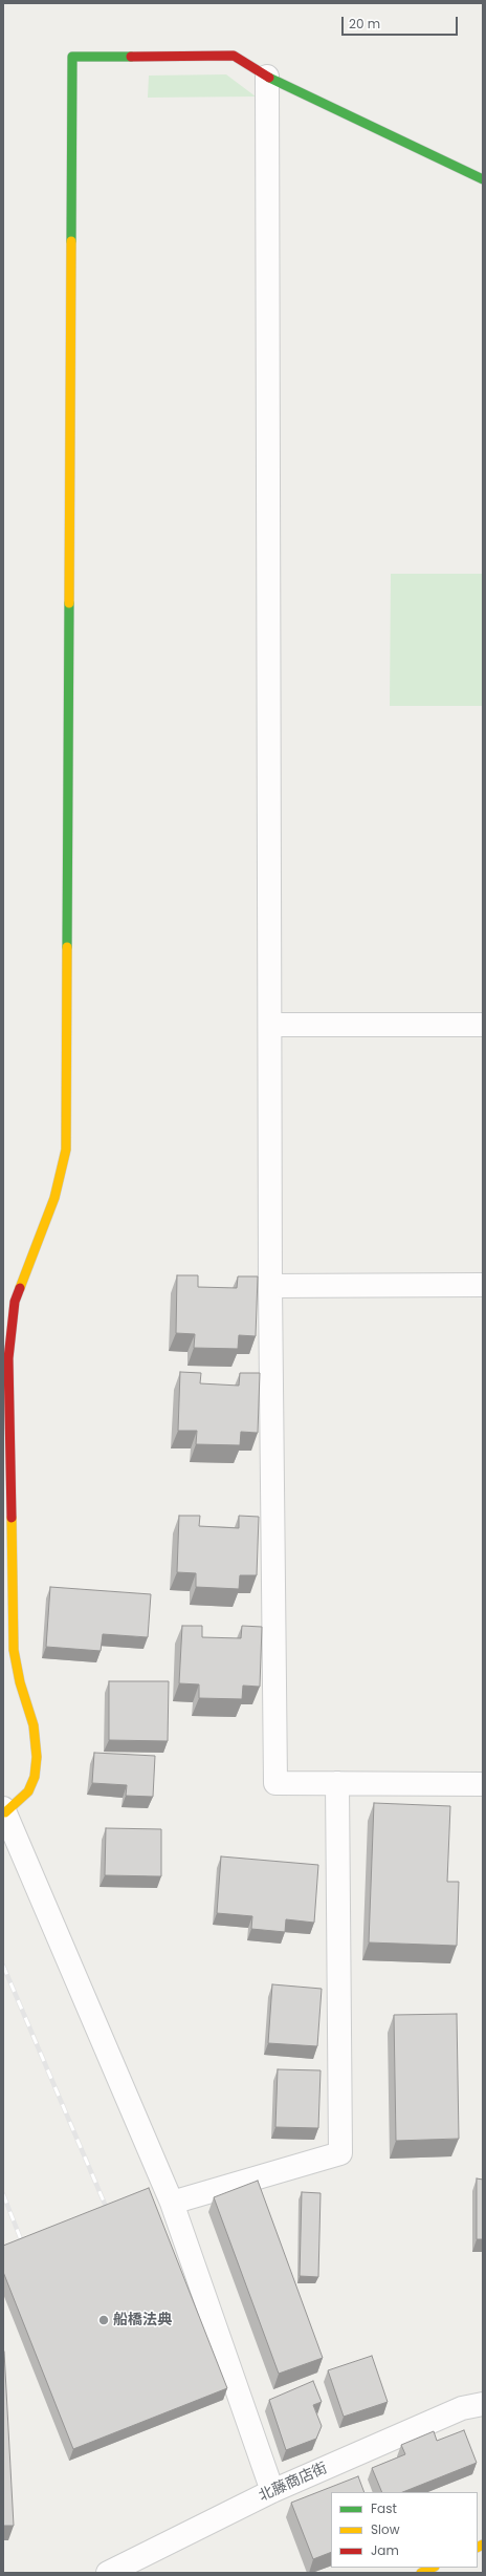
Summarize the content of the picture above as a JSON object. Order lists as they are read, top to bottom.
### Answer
{
  "streets": {
    "street": ["北藤商店街"]
  },
  "places": ["船橋法典"],
  "legend": ["Fast", "Slow", "Jam"],
  "scale_bar": "20 m"
}
